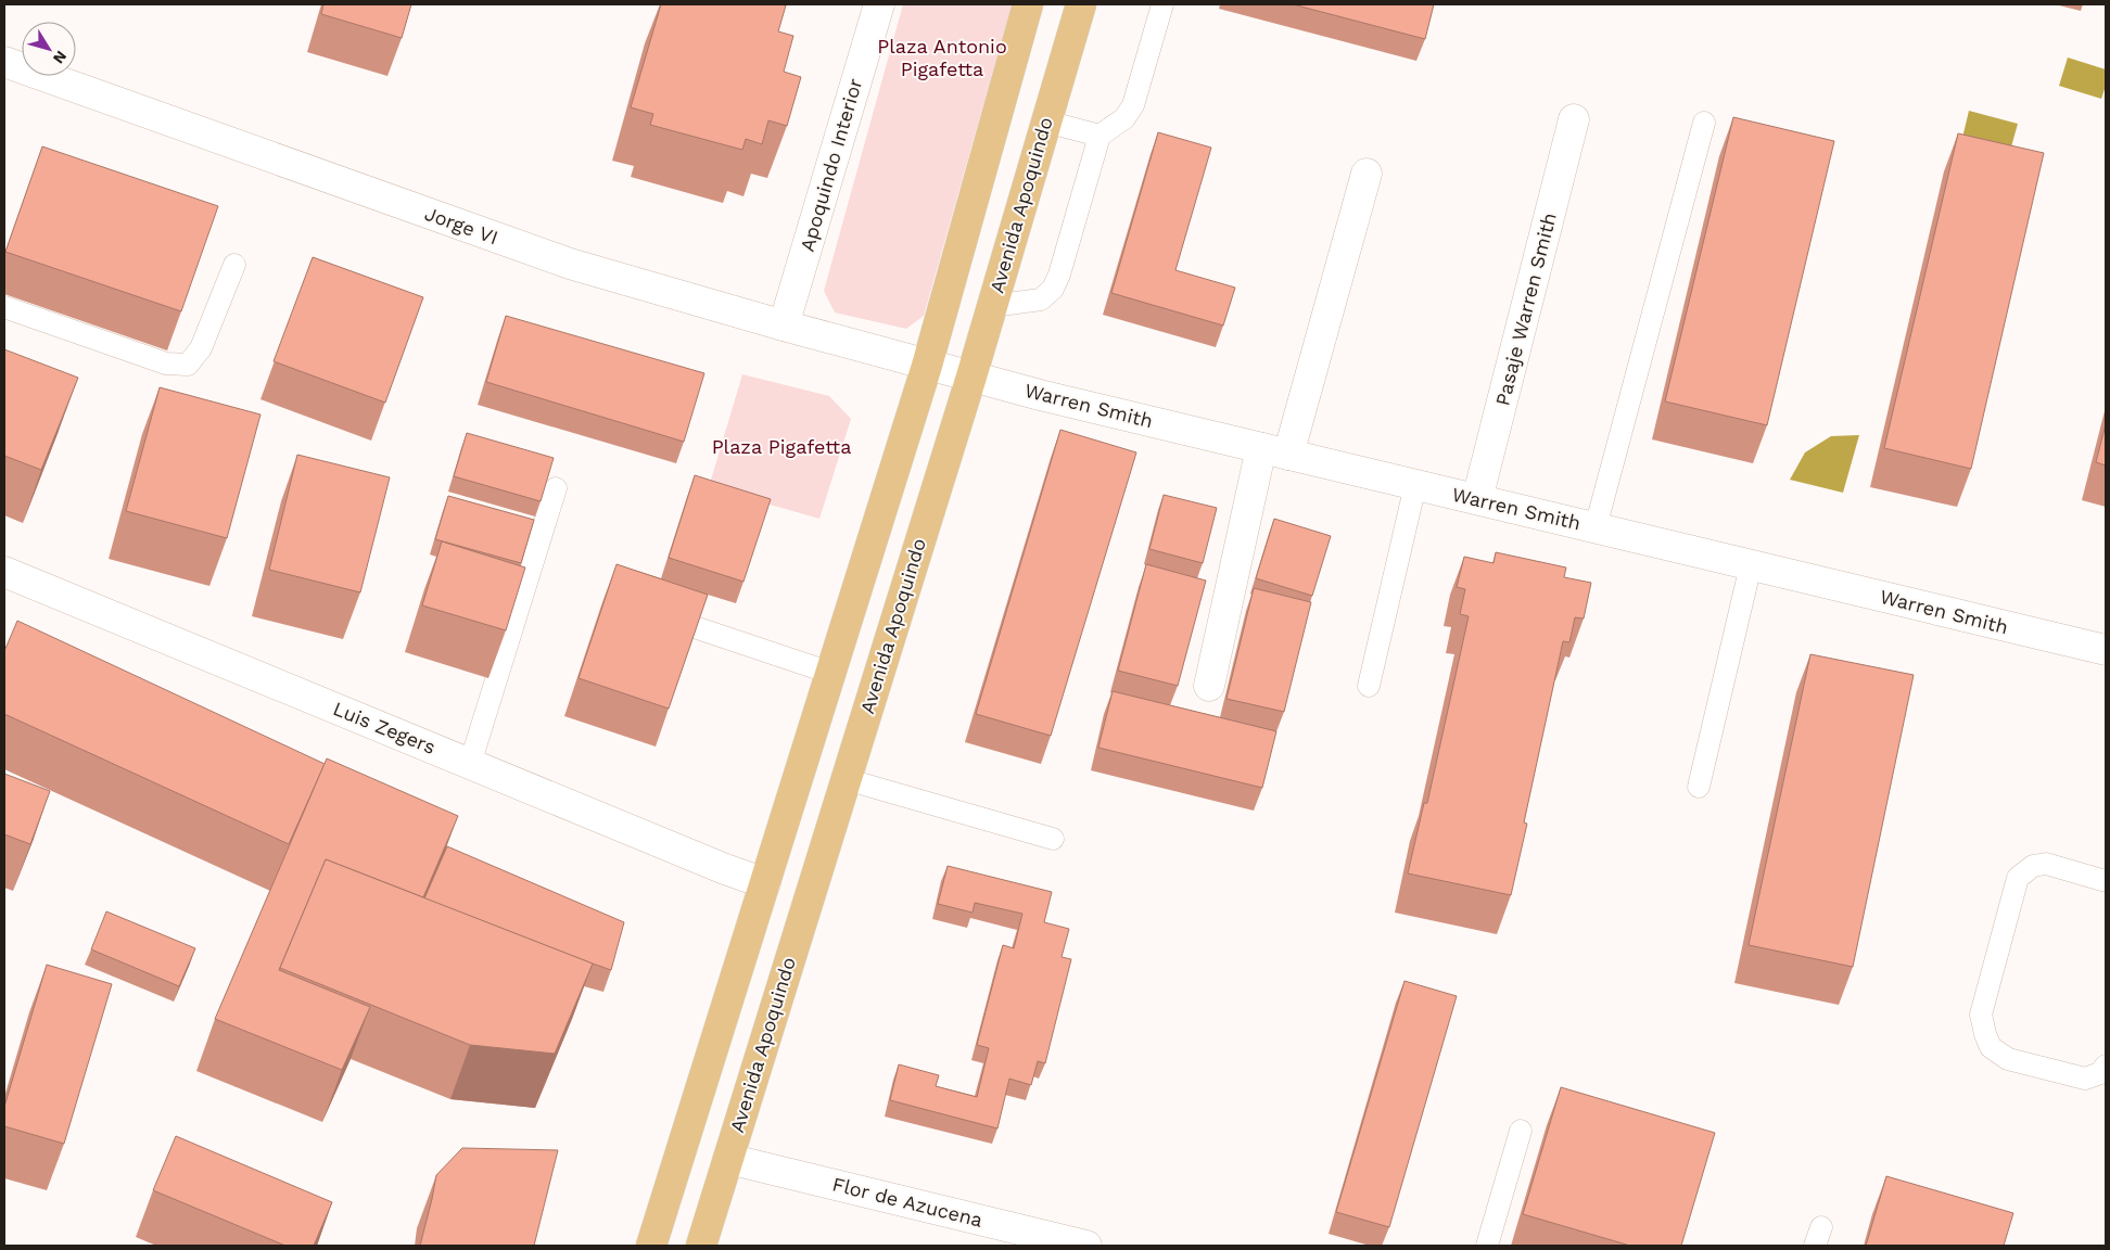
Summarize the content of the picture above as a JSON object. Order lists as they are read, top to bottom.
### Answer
{
  "streets": {
    "main road": ["Avenida Apoquindo"],
    "street": [
      "Apoquindo Interior",
      "Jorge VI",
      "Pasaje Warren Smith",
      "Warren Smith",
      "Luis Zegers",
      "Flor de Azucena"
    ]
  },
  "crossings": [
    ["Apoquindo Interior", "Jorge VI"],
    ["Avenida Apoquindo", "Warren Smith"],
    ["Avenida Apoquindo", "Flor de Azucena"],
    ["Jorge VI", "Warren Smith"],
    ["Pasaje Warren Smith", "Warren Smith"]
  ],
  "parks": ["Plaza Antonio Pigafetta", "Plaza Pigafetta"],
  "north": "bottom right"
}
